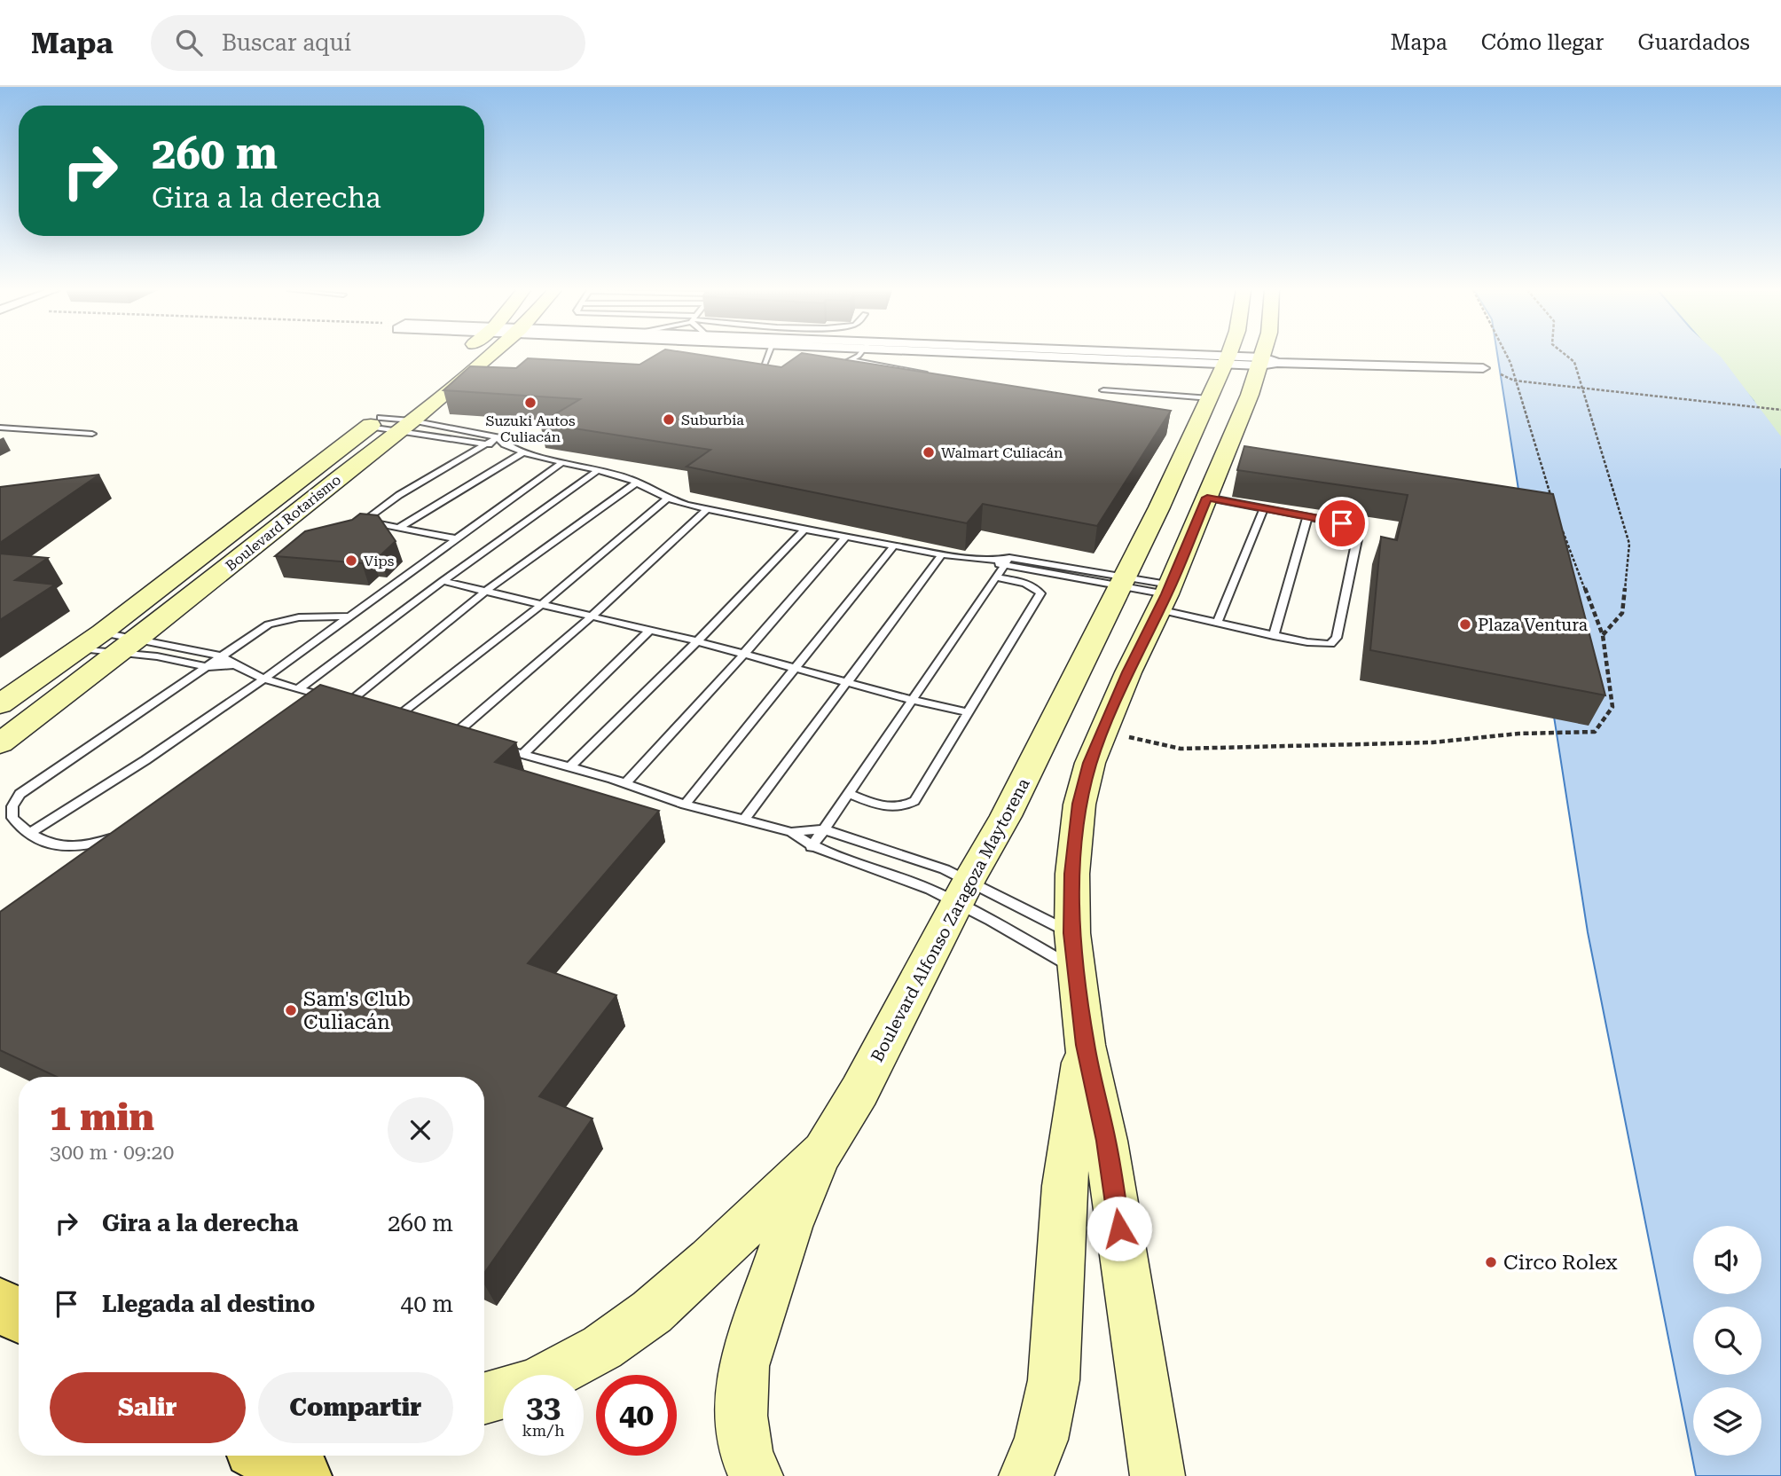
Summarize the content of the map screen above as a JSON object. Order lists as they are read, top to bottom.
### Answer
{
  "streets": {
    "street": ["Boulevard Rotarismo", "Boulevard Alfonso Zaragoza Maytorena"]
  },
  "places": [
    "Suzuki Autos Culiacán",
    "Suburbia",
    "Walmart Culiacán",
    "Vips",
    "Plaza Ventura",
    "Sam's Club Culiacán",
    "Circo Rolex"
  ],
  "page": {
    "header": "Mapa",
    "search": "Buscar aquí",
    "nav": ["Mapa", "Cómo llegar", "Guardados"],
    "turn": ["260 m", "Gira a la derecha"],
    "heading": ["1 min", "300 m · 09:20"],
    "list": [
      {
        "name": "Gira a la derecha",
        "value": "260 m"
      },
      {
        "name": "Llegada al destino",
        "value": "40 m"
      }
    ],
    "buttons": ["Salir", "Compartir"],
    "speed": "33 km/h",
    "limit": "40"
  }
}
